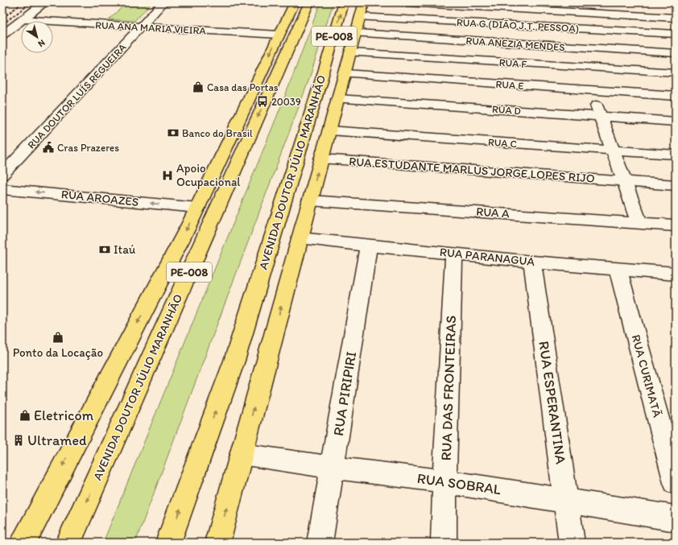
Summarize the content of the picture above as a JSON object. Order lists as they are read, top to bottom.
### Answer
{
  "streets": {
    "main road": ["PE-008", "AVENIDA DOUTOR JÚLIO MARANHÃO"],
    "street": [
      "RUA G (DIÃO J.T. PESSOA)",
      "RUA ANA MARIA VIEIRA",
      "RUA ANEZIA MENDES",
      "RUA F",
      "RUA E",
      "RUA DOUTOR LUÍS REGUEIRA",
      "RUA D",
      "RUA C",
      "RUA ESTUDANTE MARLUS JORGE LOPES RIJO",
      "RUA AROAZES",
      "RUA A",
      "RUA PARANAGUÁ",
      "RUA CURIMATÃ",
      "RUA DAS FRONTEIRAS",
      "RUA PIRIPIRI",
      "RUA ESPERANTINA",
      "RUA SOBRAL"
    ]
  },
  "crossings": [
    ["RUA G (DIÃO J.T. PESSOA)", "RUA ANEZIA MENDES"],
    ["RUA G (DIÃO J.T. PESSOA)", "AVENIDA DOUTOR JÚLIO MARANHÃO"],
    ["RUA ANA MARIA VIEIRA", "RUA DOUTOR LUÍS REGUEIRA"],
    ["RUA ANA MARIA VIEIRA", "AVENIDA DOUTOR JÚLIO MARANHÃO"],
    ["RUA ANEZIA MENDES", "AVENIDA DOUTOR JÚLIO MARANHÃO"],
    ["RUA F", "AVENIDA DOUTOR JÚLIO MARANHÃO"],
    ["RUA E", "AVENIDA DOUTOR JÚLIO MARANHÃO"],
    ["RUA D", "AVENIDA DOUTOR JÚLIO MARANHÃO"],
    ["RUA C", "AVENIDA DOUTOR JÚLIO MARANHÃO"],
    ["RUA ESTUDANTE MARLUS JORGE LOPES RIJO", "AVENIDA DOUTOR JÚLIO MARANHÃO"],
    ["AVENIDA DOUTOR JÚLIO MARANHÃO", "RUA AROAZES"],
    ["AVENIDA DOUTOR JÚLIO MARANHÃO", "RUA A"],
    ["AVENIDA DOUTOR JÚLIO MARANHÃO", "RUA PARANAGUÁ"],
    ["AVENIDA DOUTOR JÚLIO MARANHÃO", "RUA SOBRAL"],
    ["RUA PARANAGUÁ", "RUA CURIMATÃ"],
    ["RUA PARANAGUÁ", "RUA DAS FRONTEIRAS"],
    ["RUA PARANAGUÁ", "RUA PIRIPIRI"],
    ["RUA PARANAGUÁ", "RUA ESPERANTINA"],
    ["RUA DAS FRONTEIRAS", "RUA SOBRAL"],
    ["RUA PIRIPIRI", "RUA SOBRAL"],
    ["RUA ESPERANTINA", "RUA SOBRAL"]
  ],
  "one_way": ["RUA AROAZES"],
  "places": {
    "shop": ["Casa das Portas", "Ponto da Locação", "Eletricom"],
    "bus stop": ["20039"],
    "bank": ["Banco do Brasil", "Itaú"],
    "public building": ["Cras Prazeres"],
    "hospital": ["Apoio Ocupacional"],
    "building": ["Ultramed"]
  },
  "north": "bottom right"
}
